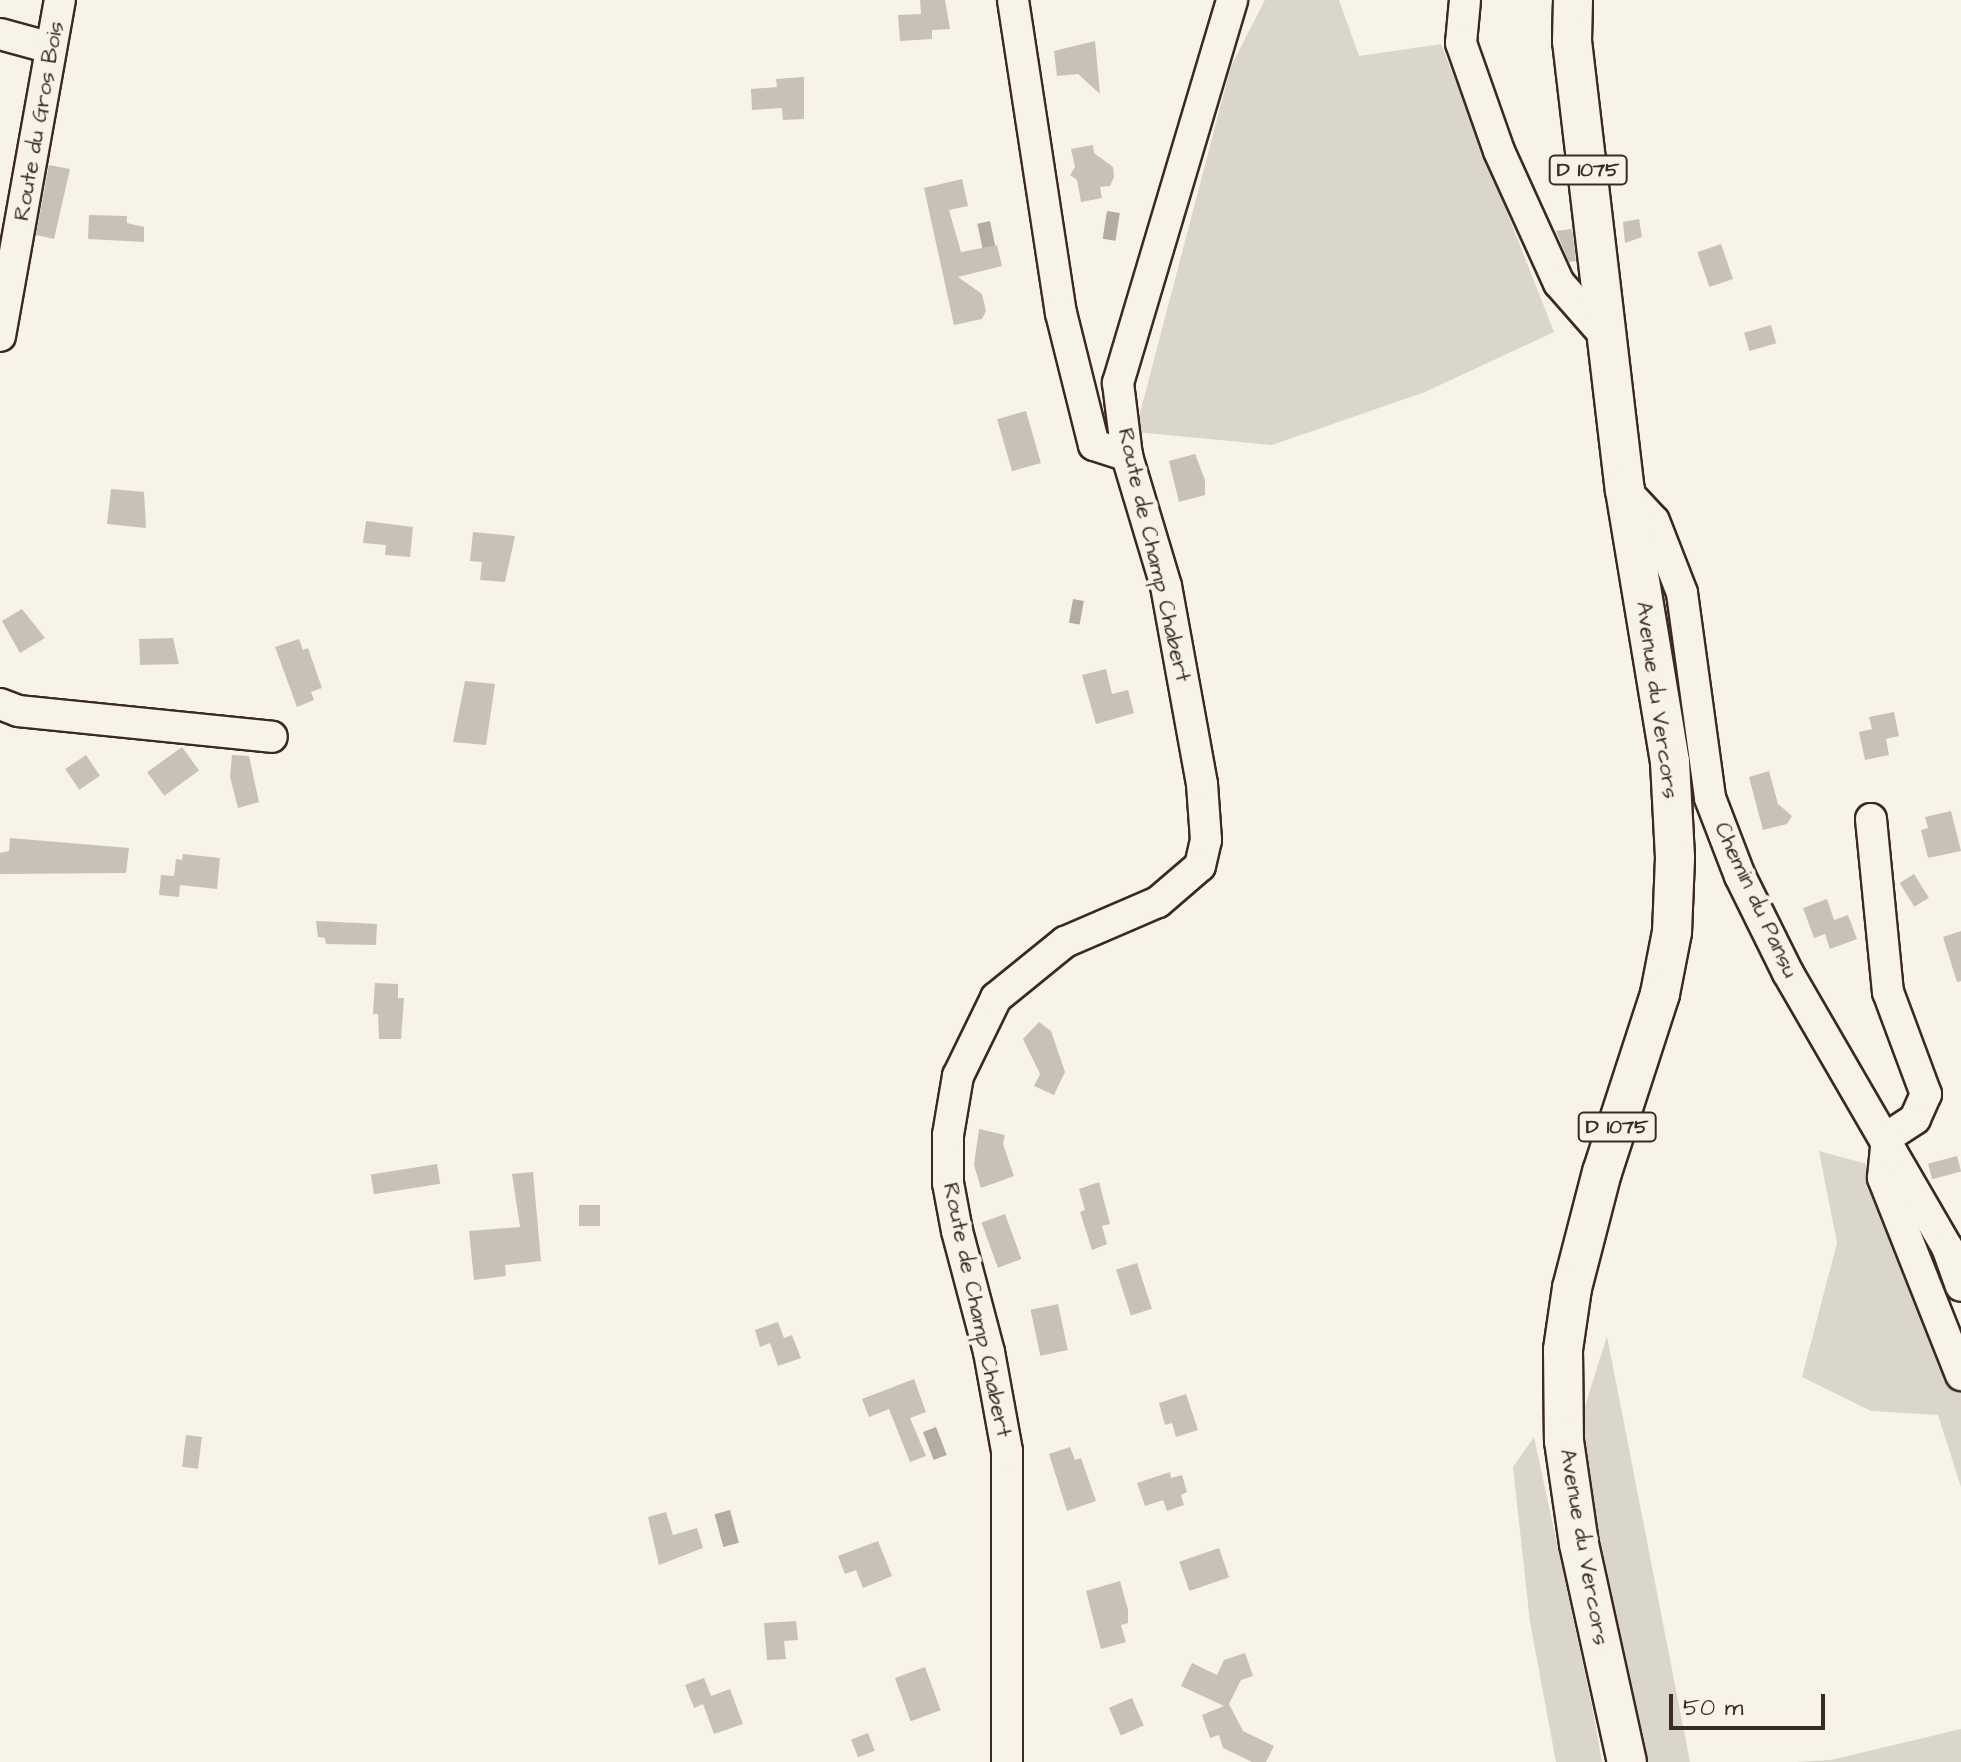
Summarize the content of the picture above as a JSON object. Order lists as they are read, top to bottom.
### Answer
{
  "streets": {
    "main road": ["D 1075", "Avenue du Vercors"],
    "street": ["Route du Gros Bois", "Route de Champ Chabert", "Chemin du Pansu"]
  },
  "crossings": [
    ["D 1075", "Avenue du Vercors"],
    ["Avenue du Vercors", "Chemin du Pansu"]
  ],
  "scale_bar": "50 m"
}
